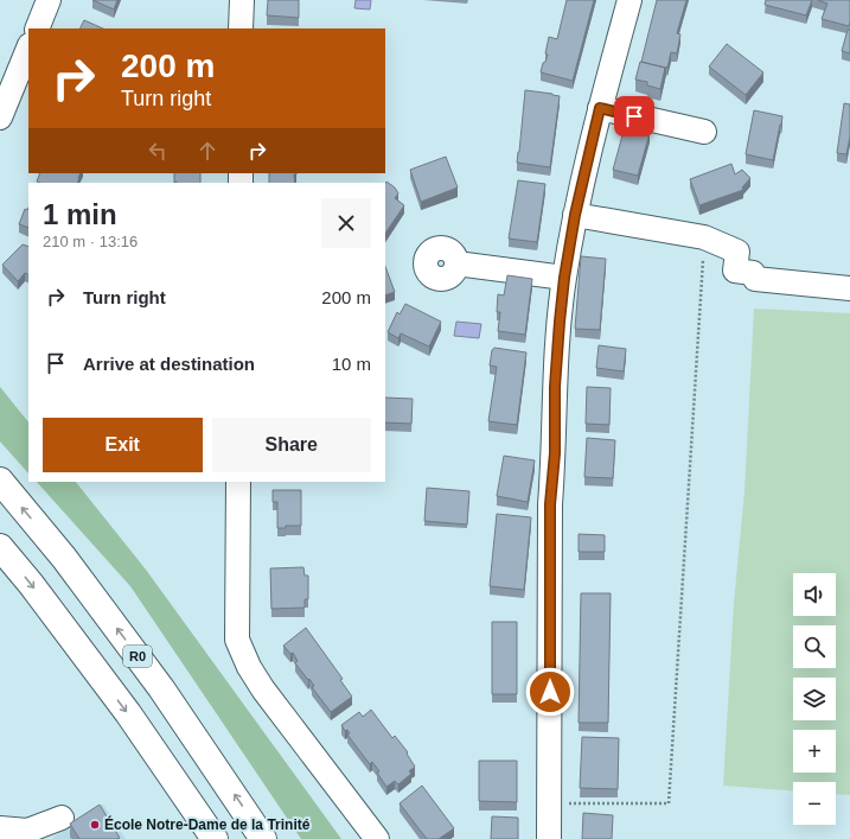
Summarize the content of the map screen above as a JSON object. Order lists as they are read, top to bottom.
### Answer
{
  "streets": {
    "highway": ["R0"]
  },
  "places": ["École Notre-Dame de la Trinité"],
  "page": {
    "turn": ["200 m", "Turn right"],
    "heading": ["1 min", "210 m · 13:16"],
    "list": [
      {
        "name": "Turn right",
        "value": "200 m"
      },
      {
        "name": "Arrive at destination",
        "value": "10 m"
      }
    ],
    "buttons": ["Exit", "Share"],
    "map_buttons": ["+", "−"]
  }
}
